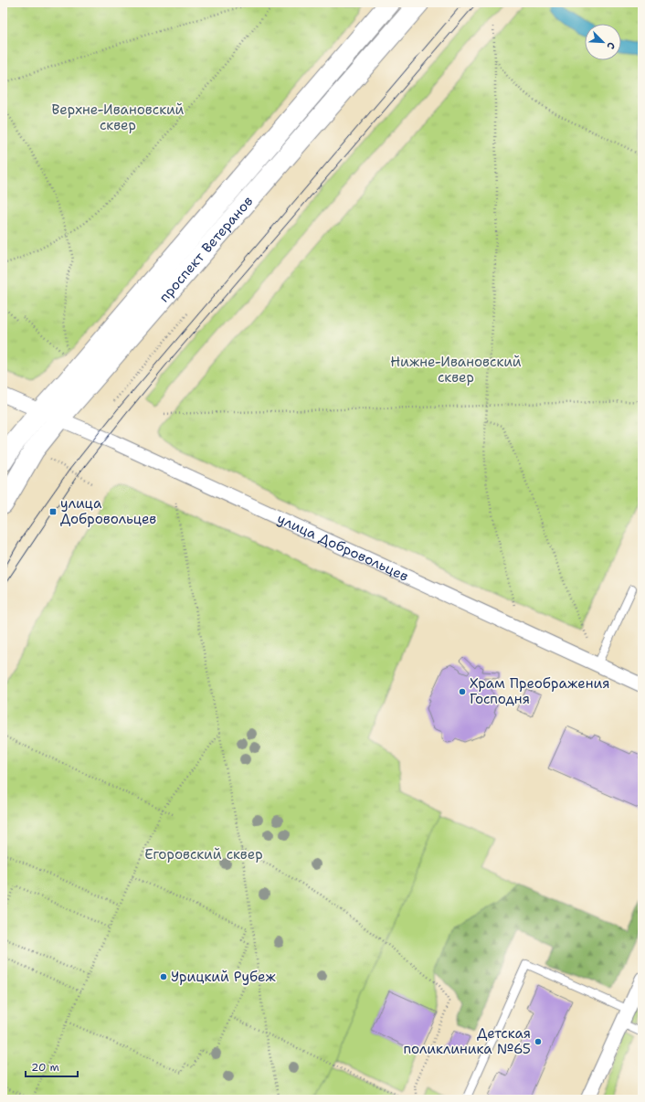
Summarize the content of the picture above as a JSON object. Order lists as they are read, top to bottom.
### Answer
{
  "streets": {
    "main road": ["проспект Ветеранов"],
    "street": ["улица Добровольцев"]
  },
  "crossings": [
    ["проспект Ветеранов", "улица Добровольцев"]
  ],
  "parks": ["Верхне-Ивановский сквер", "Нижне-Ивановский сквер", "Егоровский сквер"],
  "places": {
    "transit": ["улица Добровольцев"],
    "other": ["Храм Преображения Господня", "Урицкий Рубеж", "Детская поликлиника №65"]
  },
  "scale_bar": "20 m",
  "north": "bottom right"
}
